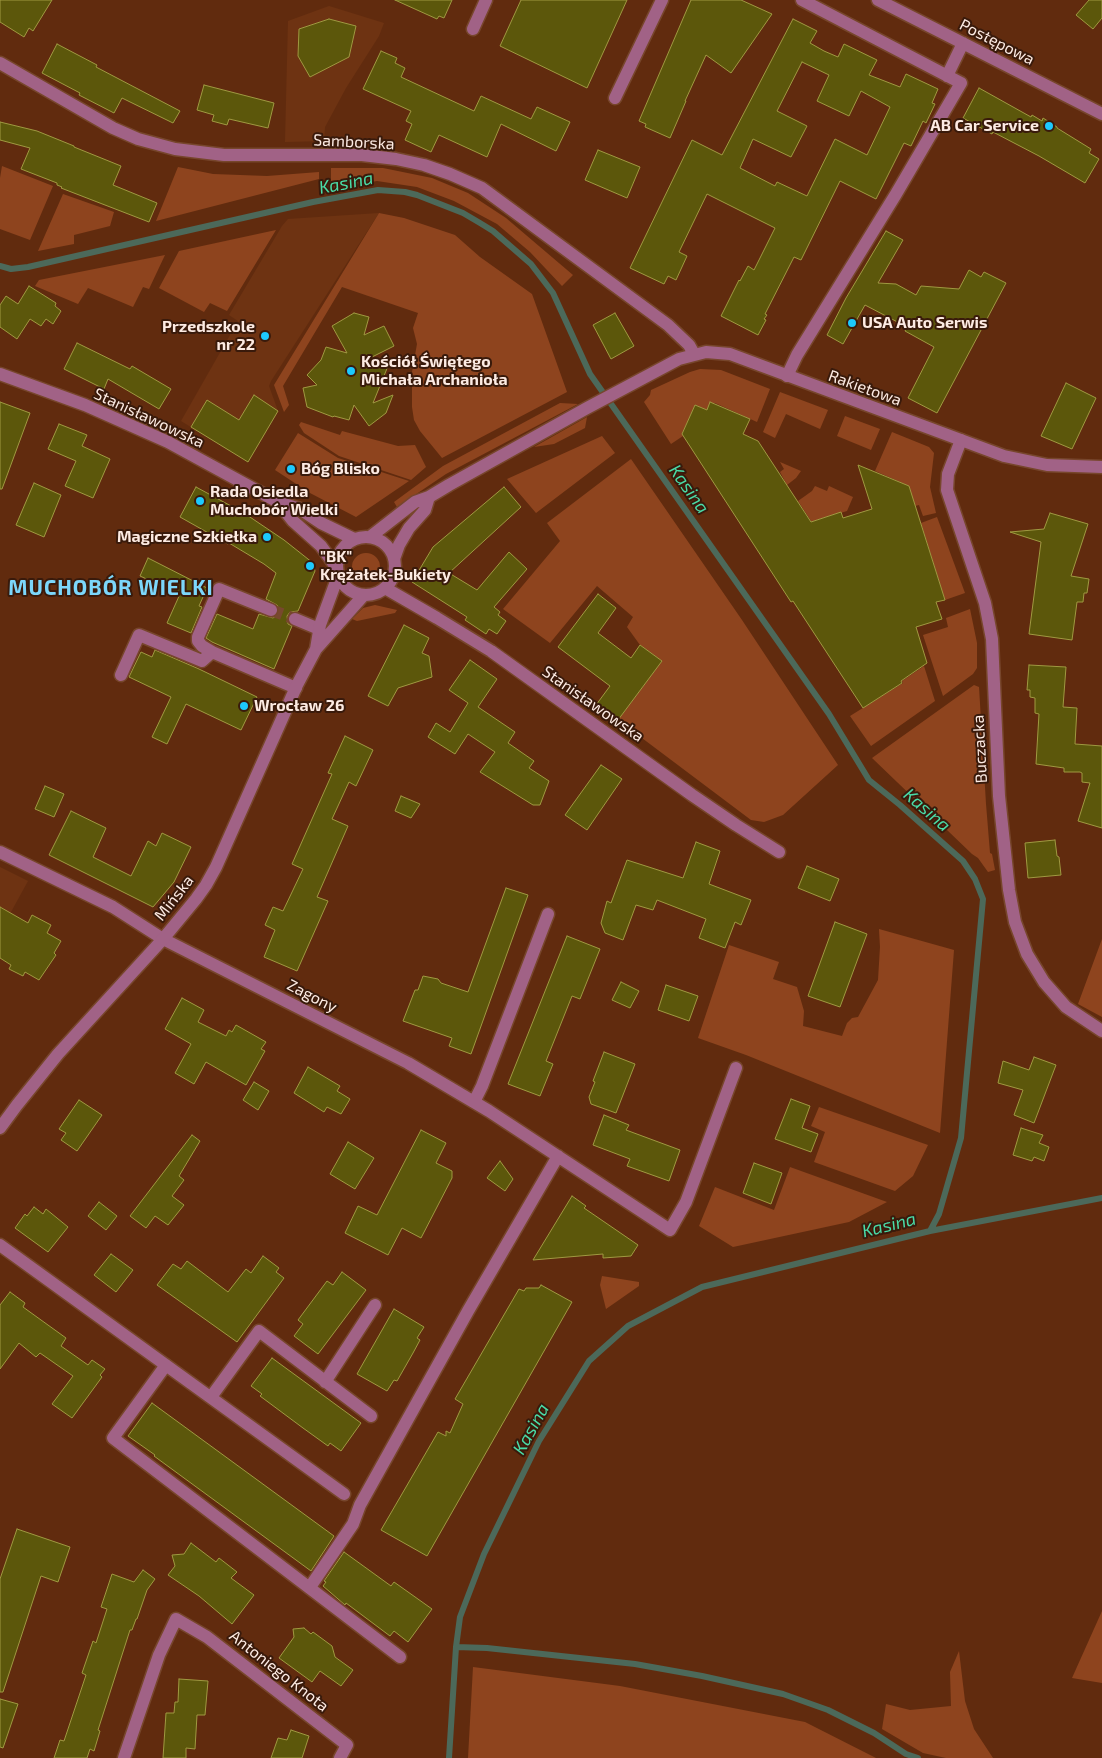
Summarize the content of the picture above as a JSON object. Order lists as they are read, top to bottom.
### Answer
{
  "streets": {
    "street": [
      "Postępowa",
      "Samborska",
      "Rakietowa",
      "Stanisławowska",
      "Buczacka",
      "Mińska",
      "Zagony",
      "Antoniego Knota"
    ]
  },
  "crossings": [
    ["Samborska", "Rakietowa"],
    ["Rakietowa", "Buczacka"],
    ["Stanisławowska", "Mińska"],
    ["Mińska", "Zagony"]
  ],
  "districts": ["MUCHOBÓR WIELKI"],
  "water": ["Kasina"],
  "places": [
    "AB Car Service",
    "USA Auto Serwis",
    "Przedszkole nr 22",
    "Kościół Świętego Michała Archanioła",
    "Bóg Blisko",
    "Rada Osiedla Muchobór Wielki",
    "Magiczne Szkiełka",
    "\"BK\" Krężałek-Bukiety",
    "Wrocław 26"
  ]
}
